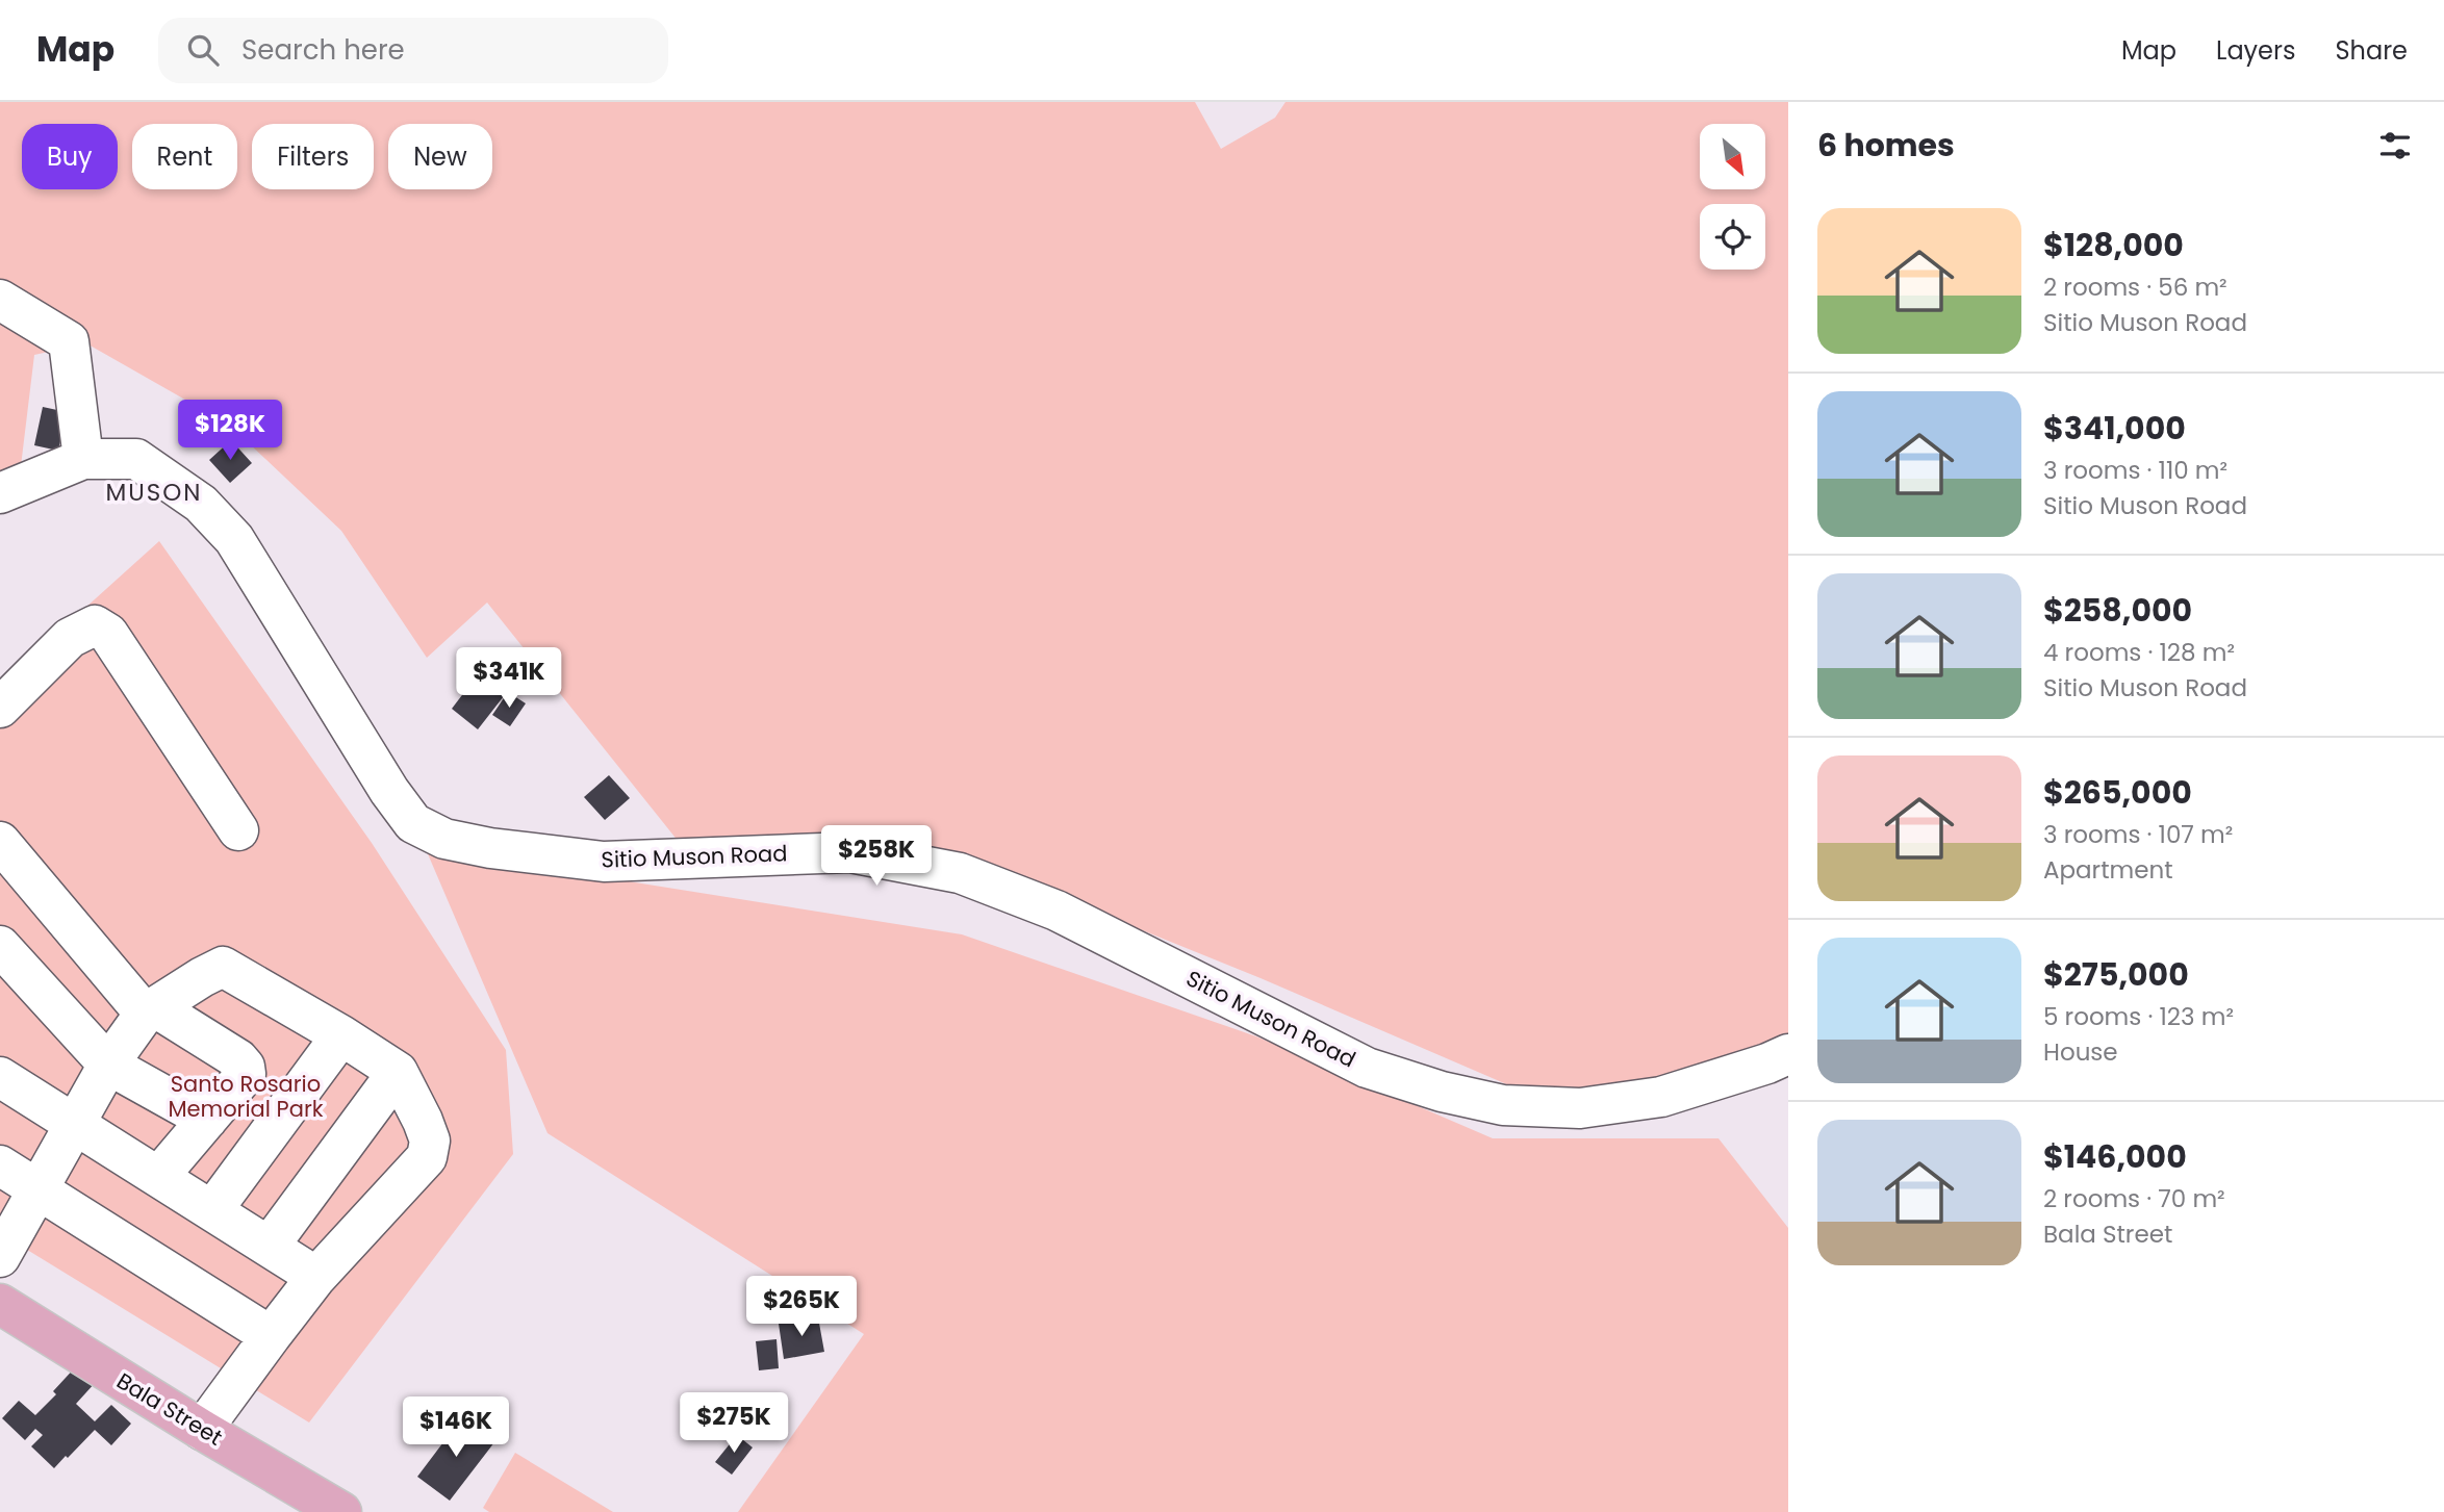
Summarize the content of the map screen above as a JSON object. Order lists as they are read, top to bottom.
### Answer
{
  "streets": {
    "main road": ["Bala Street"],
    "street": ["Sitio Muson Road"]
  },
  "districts": ["MUSON"],
  "parks": ["Santo Rosario Memorial Park"],
  "north": "bottom right",
  "page": {
    "header": "Map",
    "search": "Search here",
    "nav": ["Map", "Layers", "Share"],
    "heading": "6 homes",
    "chip": [
      "Buy",
      "Rent",
      "Filters",
      "New"
    ],
    "list": [
      {
        "name": "$128,000",
        "note": "2 rooms · 56 m² · Sitio Muson Road"
      },
      {
        "name": "$341,000",
        "note": "3 rooms · 110 m² · Sitio Muson Road"
      },
      {
        "name": "$258,000",
        "note": "4 rooms · 128 m² · Sitio Muson Road"
      },
      {
        "name": "$265,000",
        "note": "3 rooms · 107 m² · Apartment"
      },
      {
        "name": "$275,000",
        "note": "5 rooms · 123 m² · House"
      },
      {
        "name": "$146,000",
        "note": "2 rooms · 70 m² · Bala Street"
      }
    ],
    "price": [
      "$128K",
      "$341K",
      "$258K",
      "$265K",
      "$275K",
      "$146K"
    ]
  }
}
